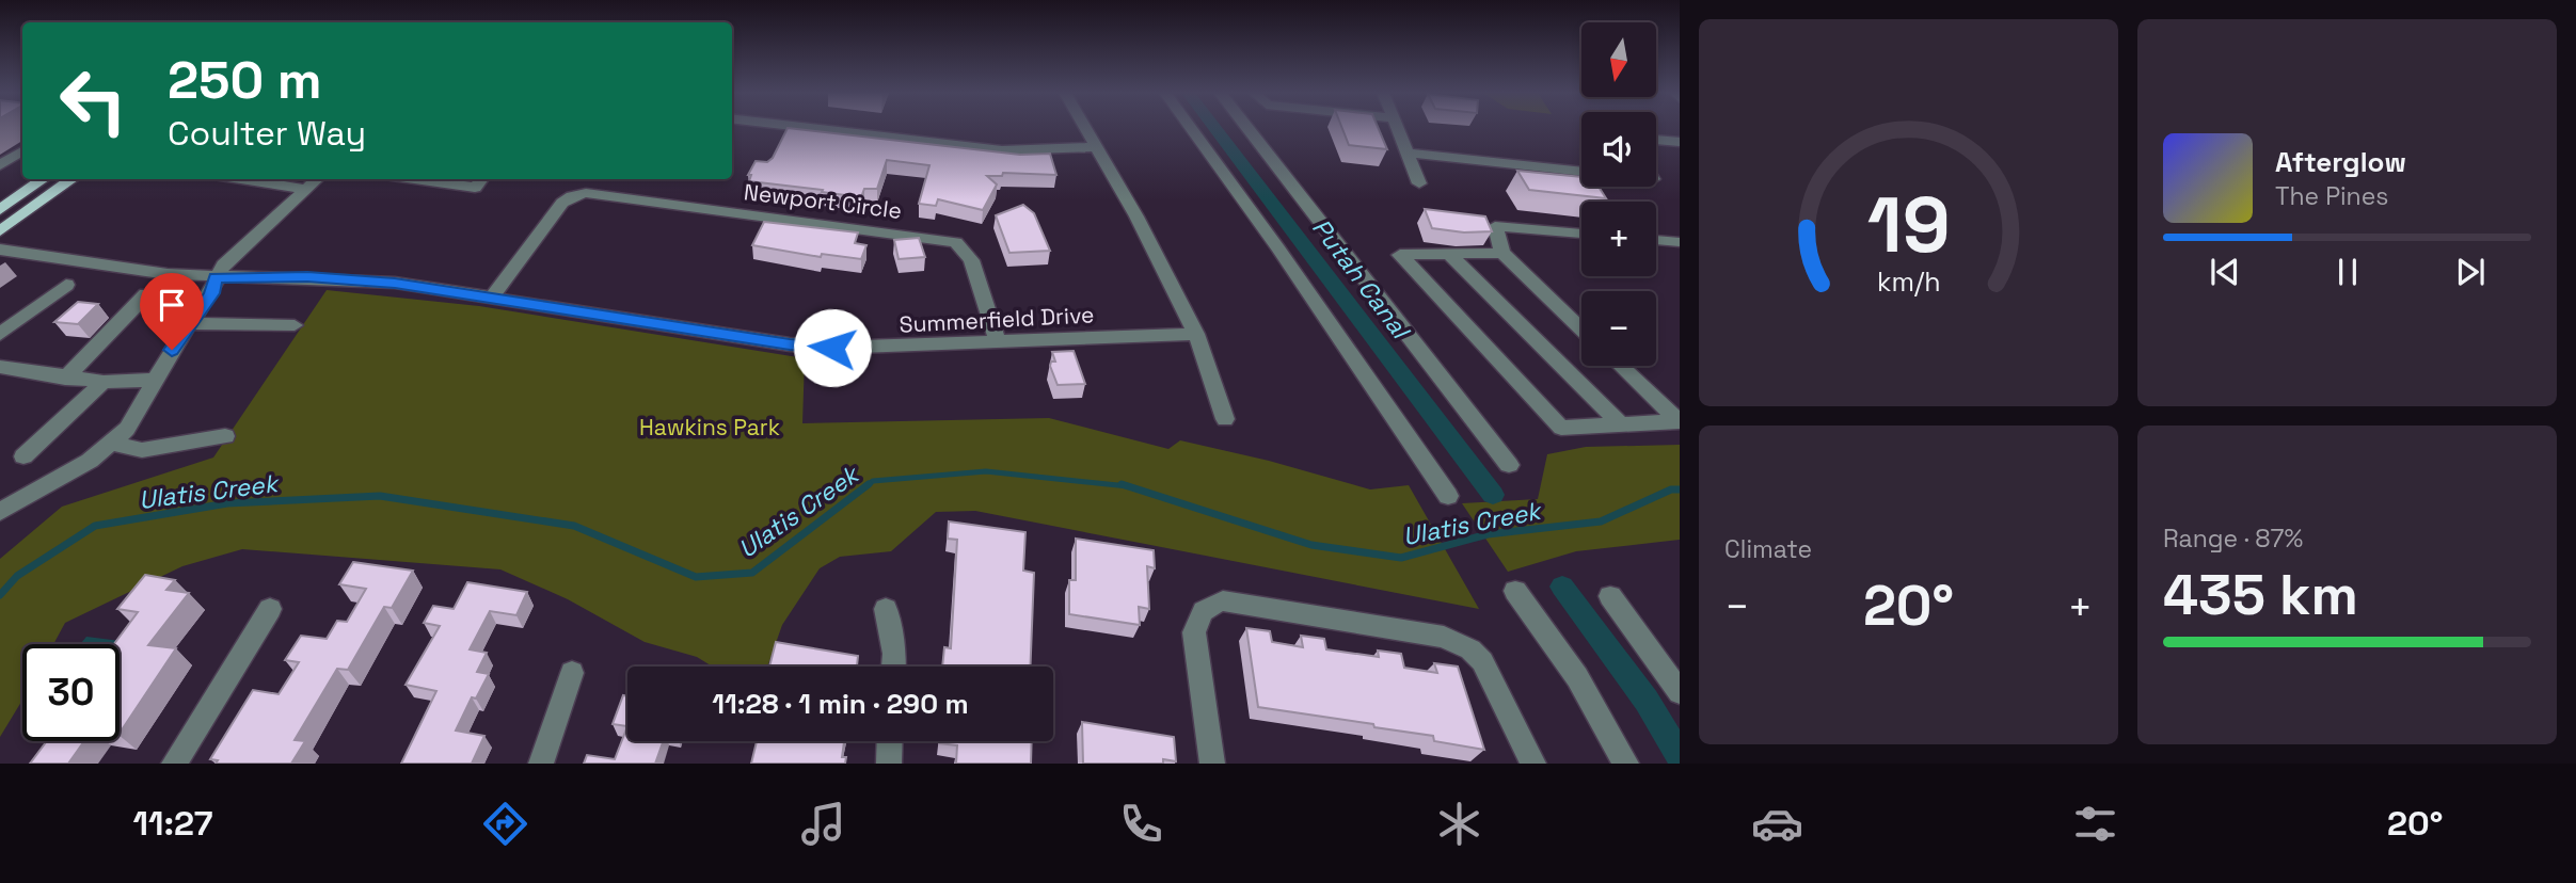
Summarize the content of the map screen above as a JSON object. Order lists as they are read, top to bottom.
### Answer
{
  "streets": {
    "street": ["Newport Circle", "Summerfield Drive"]
  },
  "crossings": [
    ["Newport Circle", "Summerfield Drive"]
  ],
  "water": ["Putah Canal", "Ulatis Creek"],
  "parks": ["Hawkins Park"],
  "north": "bottom",
  "page": {
    "map_buttons": ["+", "−"],
    "turn": ["250 m", "Coulter Way"],
    "song": ["Afterglow", "The Pines"],
    "tile": [
      "Climate",
      ["Range · 87%", "435 km"]
    ],
    "heat": ["−", "20°", "+"],
    "limit": "30",
    "trip": "11:28 · 1 min · 290 m",
    "tabs": ["11:27", "20°"],
    "gauge": ["19", "km/h"]
  }
}
